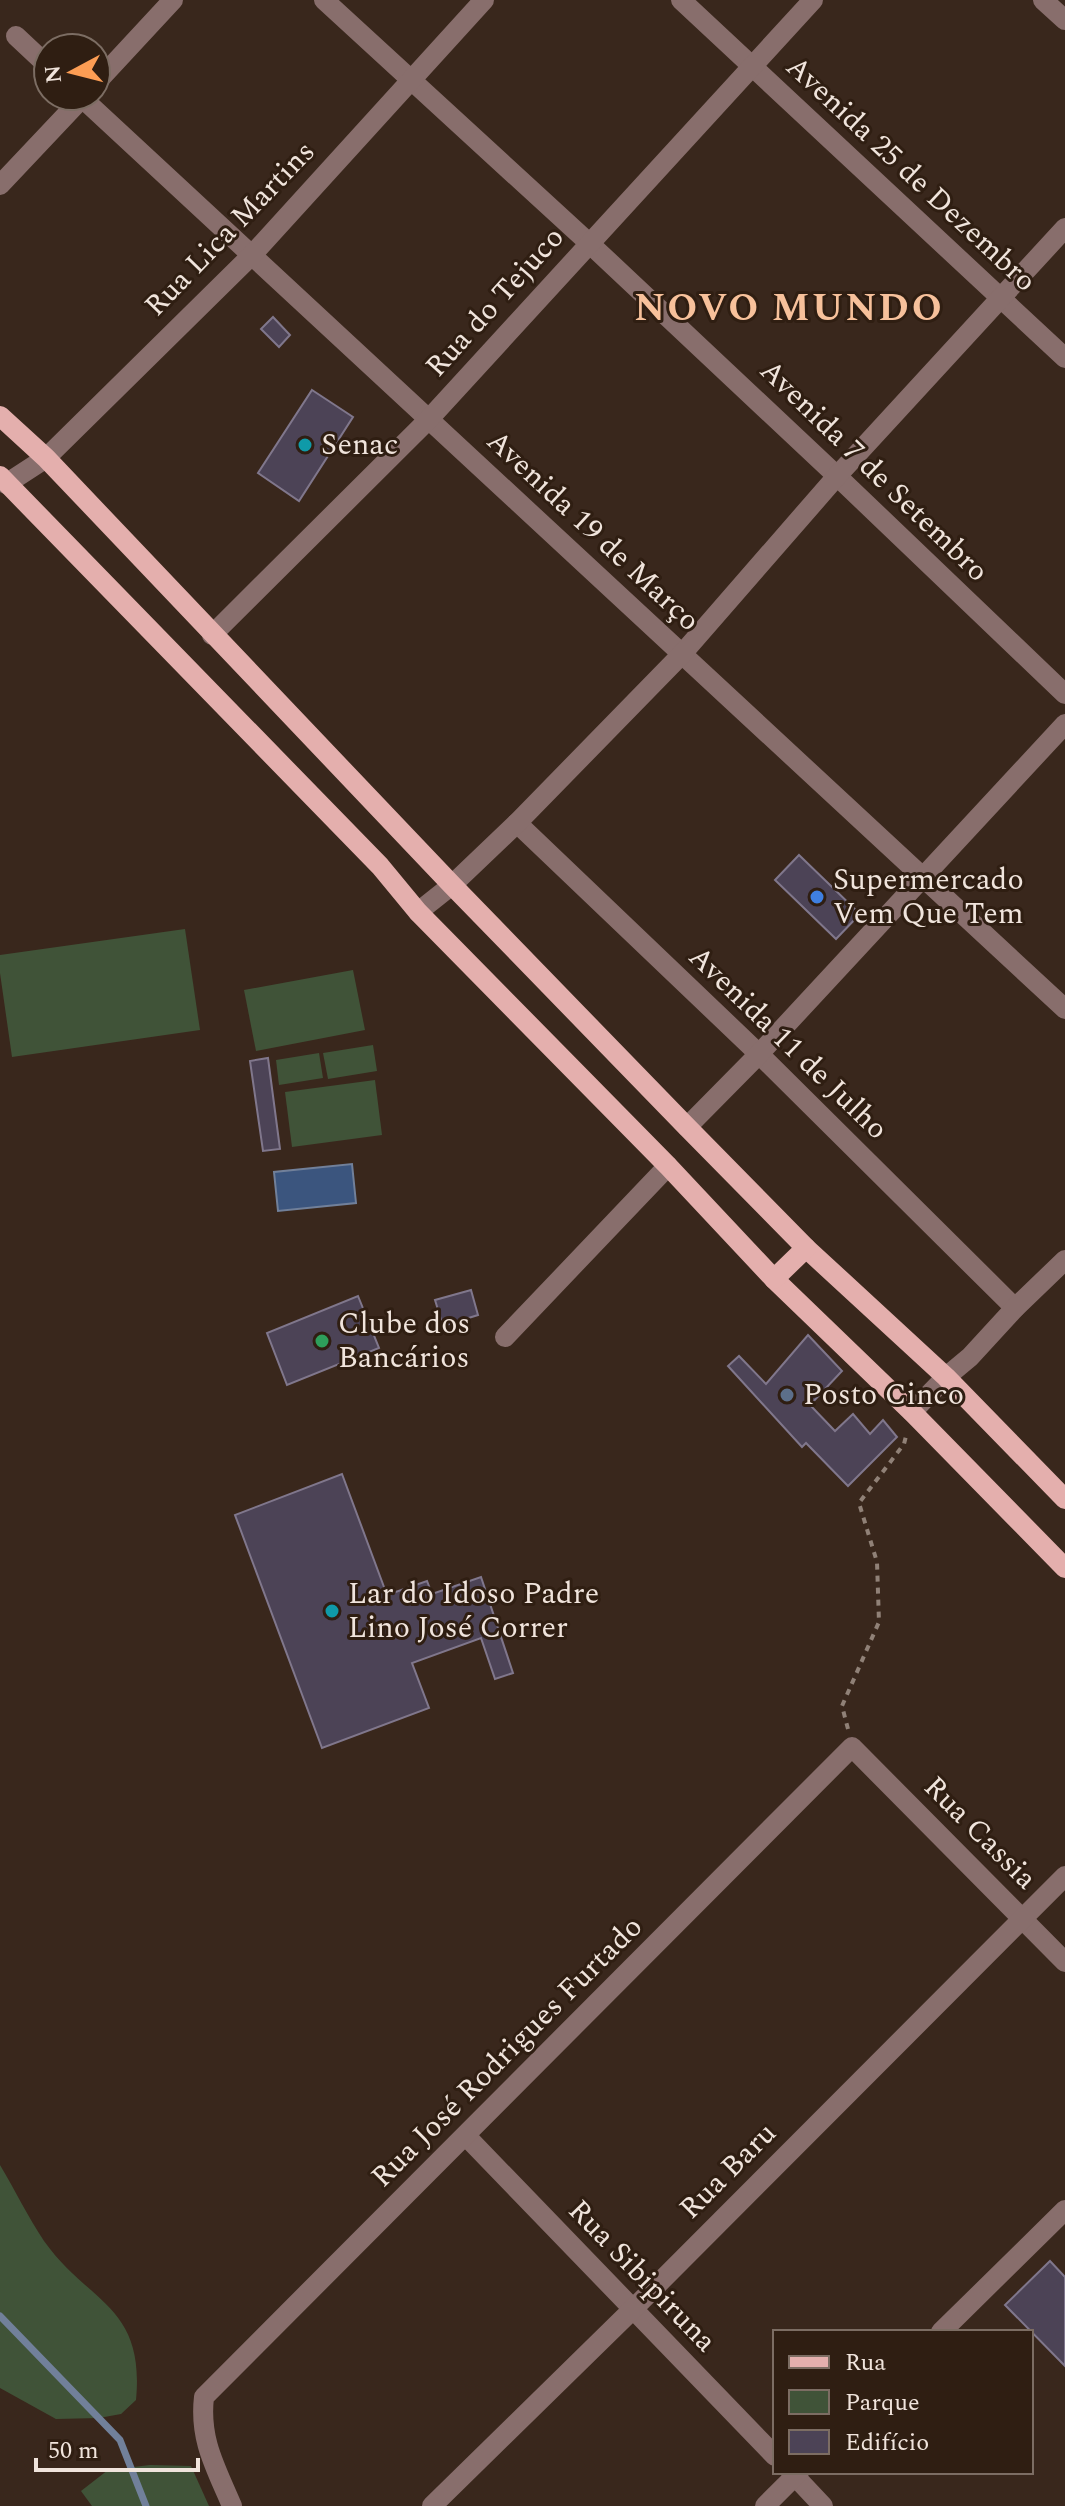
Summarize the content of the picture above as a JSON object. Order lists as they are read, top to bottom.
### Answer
{
  "streets": {
    "street": [
      "Avenida 25 de Dezembro",
      "Rua Lica Martins",
      "Rua do Tejuco",
      "Avenida 7 de Setembro",
      "Avenida 19 de Março",
      "Avenida 11 de Julho",
      "Rua Cassia",
      "Rua José Rodrigues Furtado",
      "Rua Baru",
      "Rua Sibipiruna"
    ]
  },
  "crossings": [
    ["Avenida 25 de Dezembro", "Rua do Tejuco"],
    ["Rua Lica Martins", "Avenida 7 de Setembro"],
    ["Rua Lica Martins", "Avenida 19 de Março"],
    ["Rua do Tejuco", "Avenida 7 de Setembro"],
    ["Rua do Tejuco", "Avenida 19 de Março"],
    ["Rua Cassia", "Rua José Rodrigues Furtado"],
    ["Rua Cassia", "Rua Baru"],
    ["Rua José Rodrigues Furtado", "Rua Sibipiruna"],
    ["Rua Baru", "Rua Sibipiruna"]
  ],
  "districts": ["NOVO MUNDO"],
  "places": [
    "Senac",
    "Supermercado Vem Que Tem",
    "Clube dos Bancários",
    "Posto Cinco",
    "Lar do Idoso Padre Lino José Correr"
  ],
  "legend": ["Rua", "Parque", "Edifício"],
  "scale_bar": "50 m",
  "north": "left"
}
